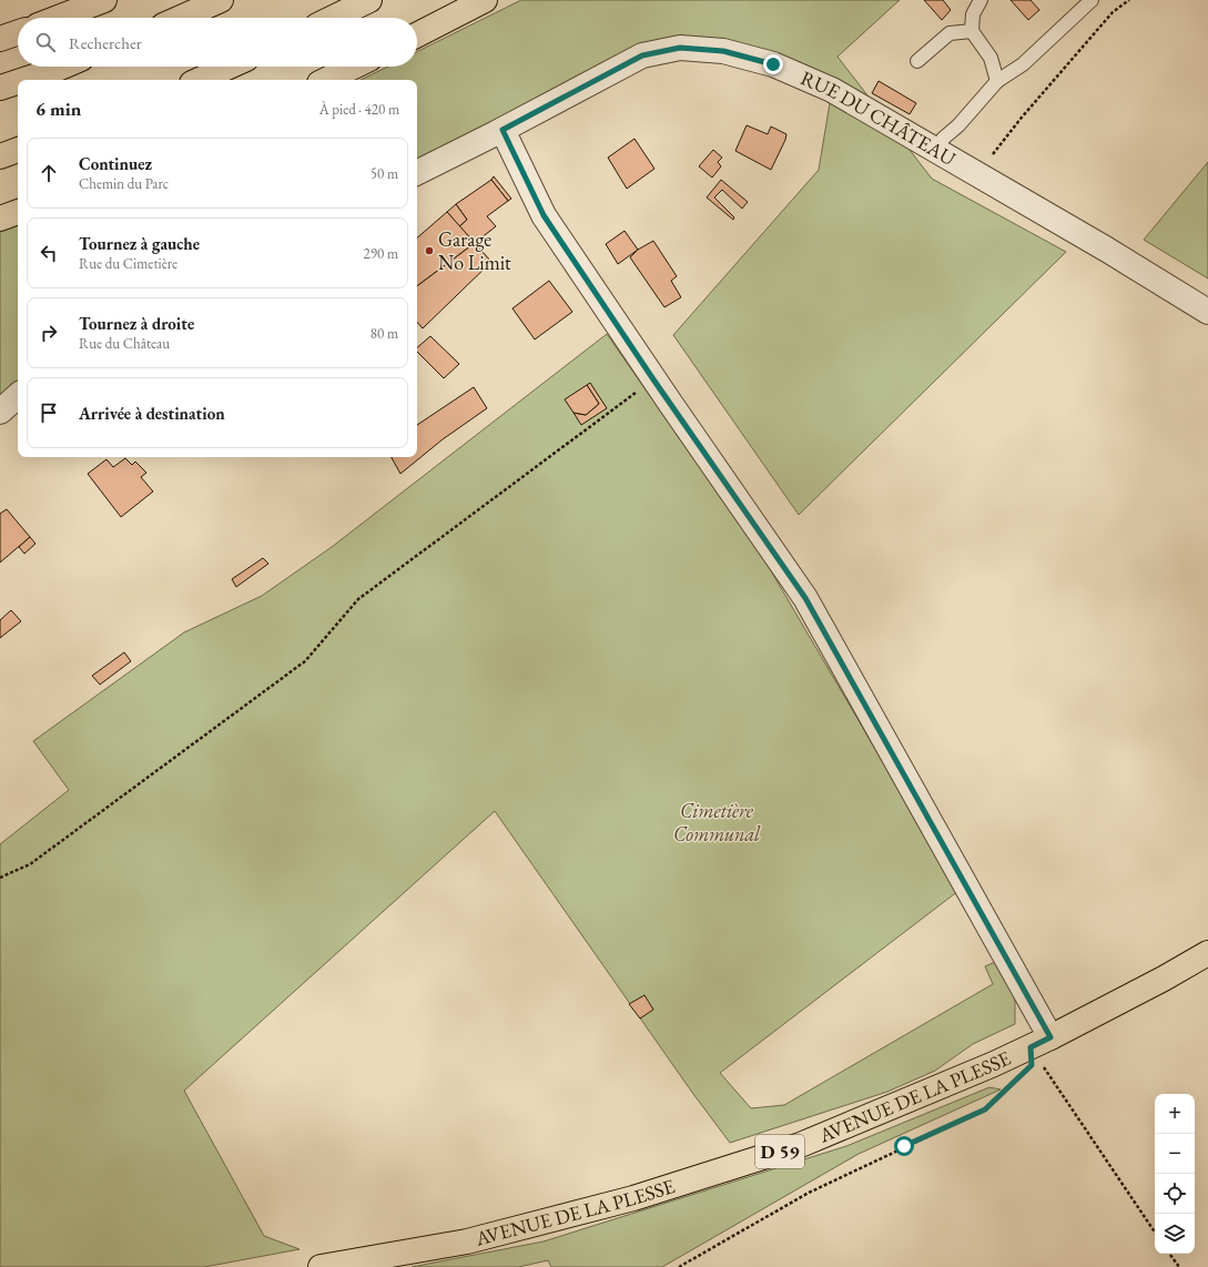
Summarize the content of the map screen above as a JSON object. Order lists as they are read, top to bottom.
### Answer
{
  "streets": {
    "main road": ["AVENUE DE LA PLESSE", "D 59"],
    "street": ["RUE DU CHÂTEAU"]
  },
  "parks": ["Cimetière Communal"],
  "places": ["Garage No Limit"],
  "page": {
    "search": "Rechercher",
    "heading": ["6 min", "À pied · 420 m"],
    "list": [
      ["Continuez", "Chemin du Parc", "50 m"],
      ["Tournez à gauche", "Rue du Cimetière", "290 m"],
      ["Tournez à droite", "Rue du Château", "80 m"],
      "Arrivée à destination"
    ],
    "map_buttons": ["+", "−"]
  }
}
